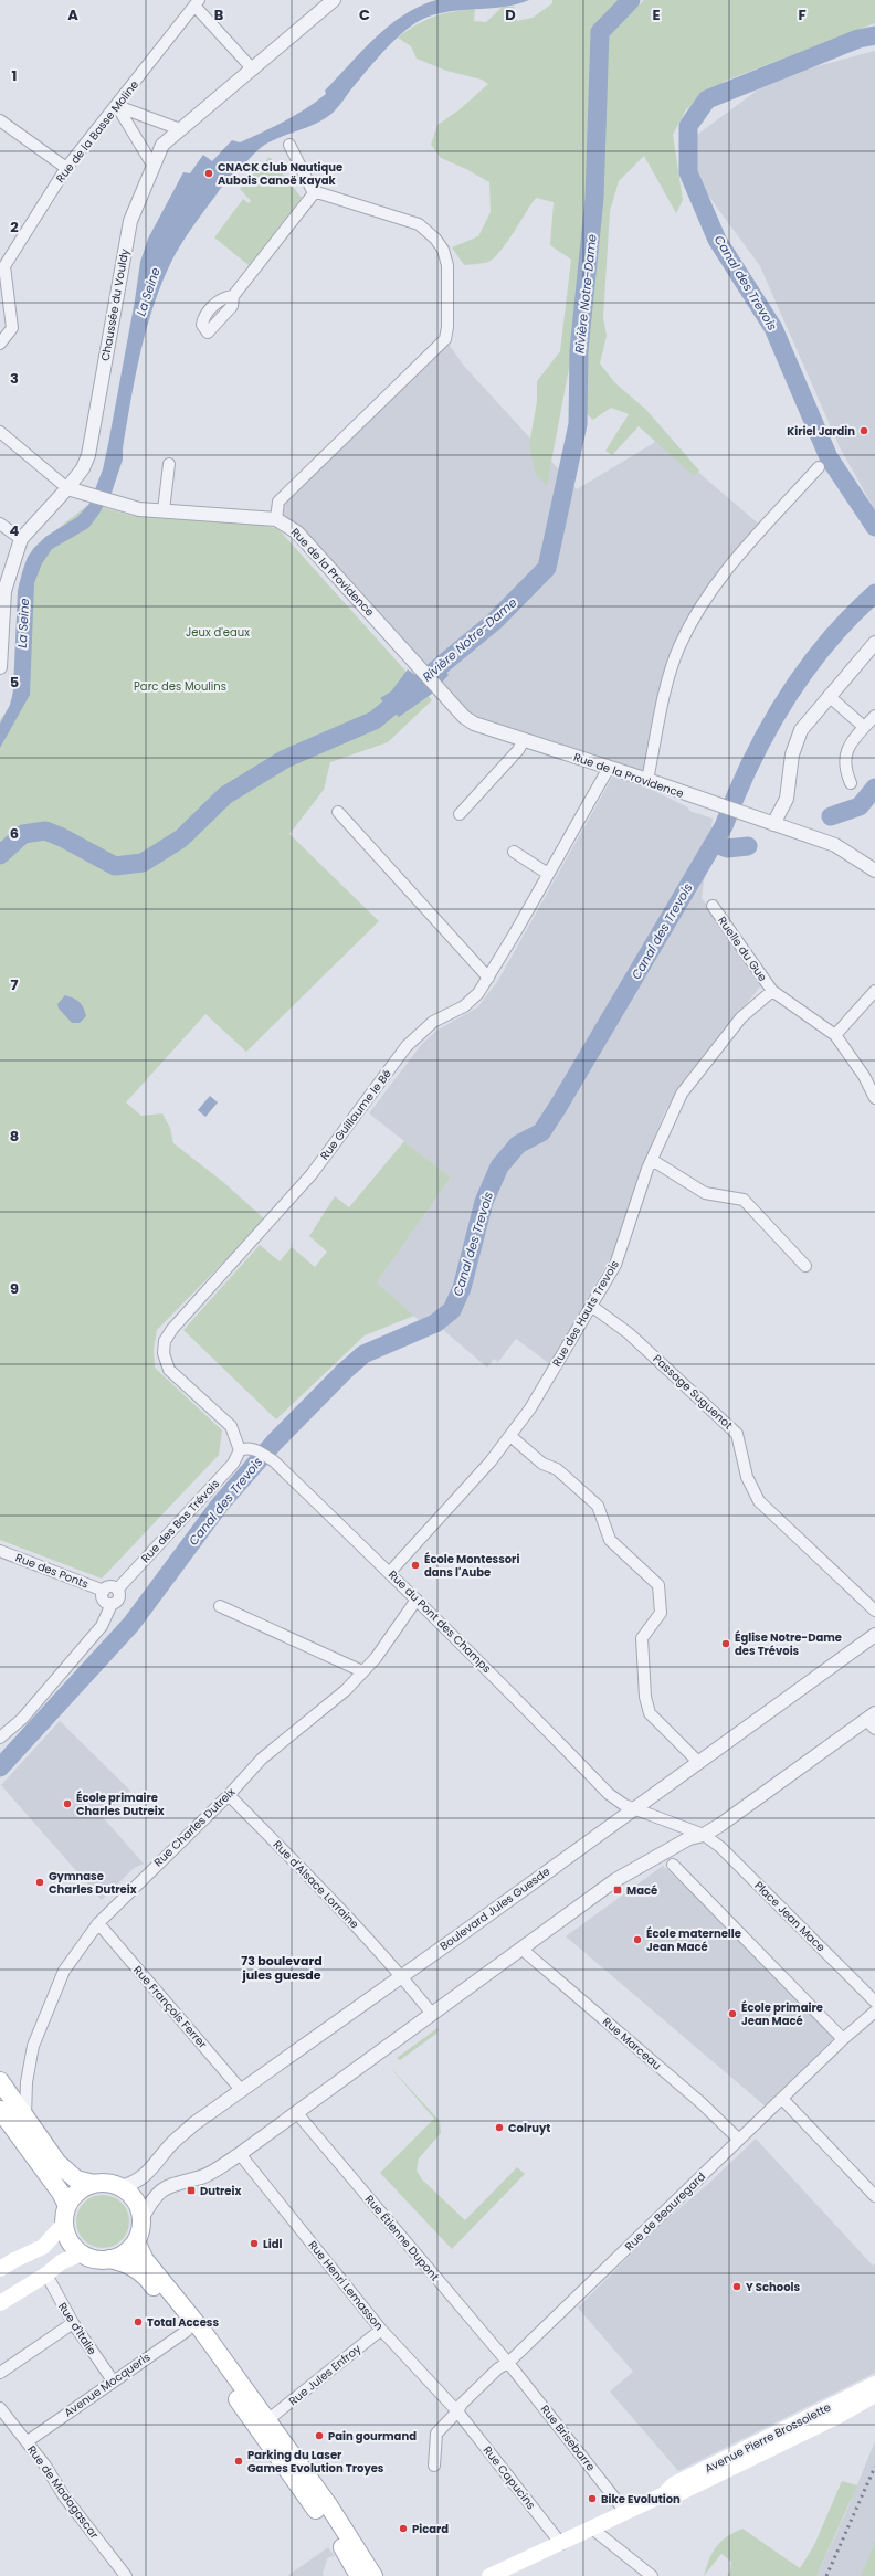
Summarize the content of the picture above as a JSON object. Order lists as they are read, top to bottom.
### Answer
{
  "streets": {
    "main road": ["Avenue Pierre Brossolette"],
    "street": [
      "Rue de la Basse Moline",
      "Chaussée du Vouldy",
      "Rue de la Providence",
      "Ruelle du Gue",
      "Rue Guillaume le Bé",
      "Rue des Hauts Trevois",
      "Passage Suguenot",
      "Rue des Bas Trévois",
      "Rue des Ponts",
      "Rue du Pont des Champs",
      "Rue Charles Dutreix",
      "Rue d'Alsace Lorraine",
      "Boulevard Jules Guesde",
      "Place Jean Mace",
      "Rue François Ferrer",
      "Rue Marceau",
      "Rue de Beauregard",
      "Rue Étienne Dupont",
      "Rue Henri Lemasson",
      "Rue d'Italie",
      "Rue Jules Enfroy",
      "Avenue Mocqueris",
      "Rue Brisebarre",
      "Rue Capucins",
      "Rue de Madagascar"
    ]
  },
  "crossings": [
    ["Rue de la Providence", "Rue Guillaume le Bé"],
    ["Ruelle du Gue", "Rue des Hauts Trevois"],
    ["Rue Guillaume le Bé", "Rue des Bas Trévois"],
    ["Rue Guillaume le Bé", "Rue du Pont des Champs"],
    ["Rue des Hauts Trevois", "Passage Suguenot"],
    ["Rue des Hauts Trevois", "Rue du Pont des Champs"],
    ["Rue des Bas Trévois", "Rue des Ponts"],
    ["Rue des Bas Trévois", "Rue du Pont des Champs"],
    ["Rue du Pont des Champs", "Rue Charles Dutreix"],
    ["Rue du Pont des Champs", "Boulevard Jules Guesde"],
    ["Rue du Pont des Champs", "Place Jean Mace"],
    ["Rue Charles Dutreix", "Rue d'Alsace Lorraine"],
    ["Rue Charles Dutreix", "Rue François Ferrer"],
    ["Rue d'Alsace Lorraine", "Boulevard Jules Guesde"],
    ["Boulevard Jules Guesde", "Rue François Ferrer"],
    ["Rue Marceau", "Rue de Beauregard"],
    ["Rue de Beauregard", "Rue Étienne Dupont"],
    ["Rue de Beauregard", "Rue Henri Lemasson"],
    ["Rue de Beauregard", "Rue Brisebarre"],
    ["Rue de Beauregard", "Rue Capucins"],
    ["Rue Étienne Dupont", "Rue Brisebarre"],
    ["Rue Henri Lemasson", "Rue Jules Enfroy"],
    ["Rue Henri Lemasson", "Rue Capucins"],
    ["Rue d'Italie", "Avenue Mocqueris"],
    ["Avenue Mocqueris", "Rue de Madagascar"],
    ["Rue Brisebarre", "Avenue Pierre Brossolette"],
    ["Avenue Pierre Brossolette", "Rue Capucins"]
  ],
  "districts": ["73 boulevard jules guesde"],
  "water": ["Canal des Trevois", "La Seine", "Rivière Notre-Dame"],
  "parks": ["Jeux d'eaux", "Parc des Moulins"],
  "places": {
    "other": [
      "CNACK Club Nautique Aubois Canoë Kayak",
      "Kiriel Jardin",
      "École Montessori dans l'Aube",
      "Église Notre-Dame des Trévois",
      "École primaire Charles Dutreix",
      "Gymnase Charles Dutreix",
      "École maternelle Jean Macé",
      "École primaire Jean Macé",
      "Colruyt",
      "Lidl",
      "Y Schools",
      "Total Access",
      "Pain gourmand",
      "Parking du Laser Games Evolution Troyes",
      "Bike Evolution",
      "Picard"
    ],
    "transit": ["Macé", "Dutreix"]
  },
  "grid": {
    "columns": [
      "A",
      "B",
      "C",
      "D",
      "E",
      "F"
    ],
    "rows": [
      "1",
      "2",
      "3",
      "4",
      "5",
      "6",
      "7",
      "8",
      "9"
    ]
  }
}
